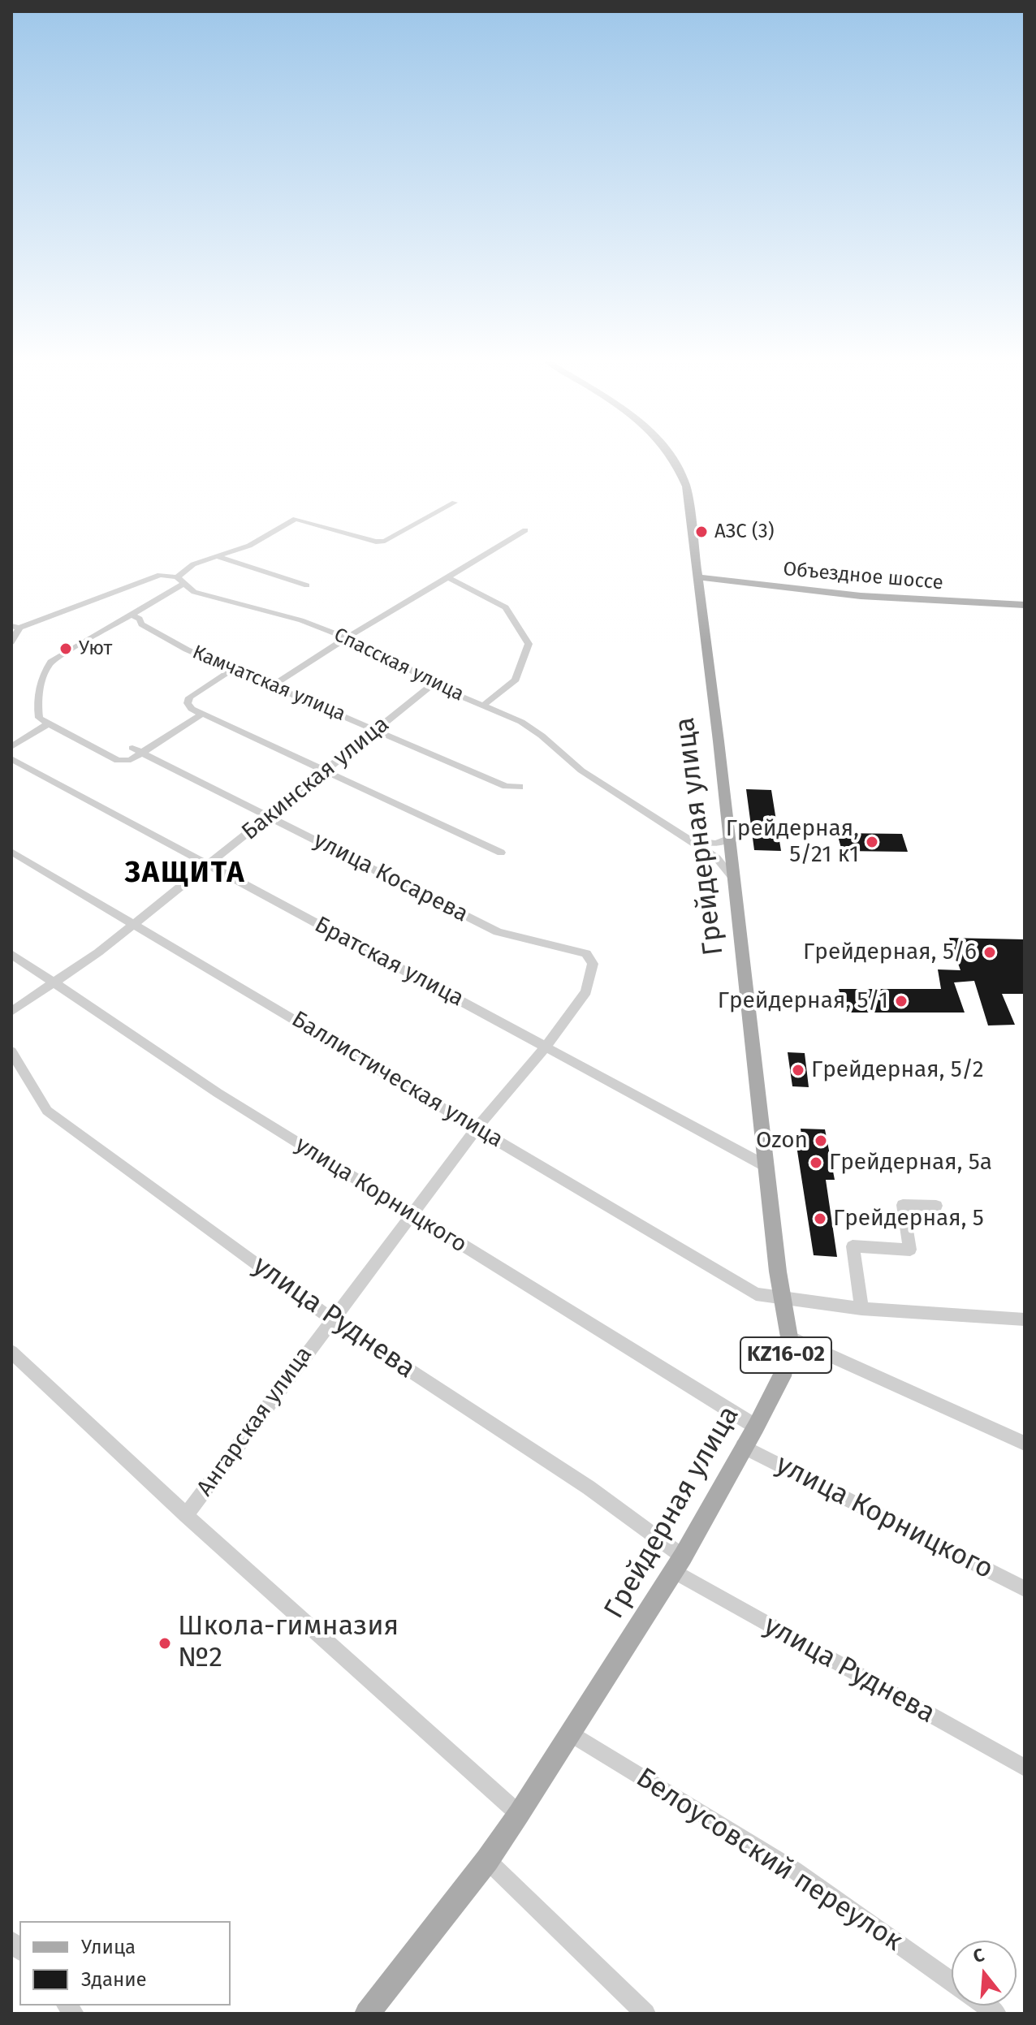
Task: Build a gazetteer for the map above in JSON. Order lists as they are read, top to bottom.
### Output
{
  "streets": {
    "main road": ["Объездное шоссе", "Грейдерная улица", "KZ16-02"],
    "street": [
      "Спасская улица",
      "Камчатская улица",
      "Бакинская улица",
      "улица Косарева",
      "Братская улица",
      "Баллистическая улица",
      "улица Корницкого",
      "улица Руднева",
      "Ангарская улица",
      "Белоусовский переулок"
    ]
  },
  "crossings": [
    ["Объездное шоссе", "Грейдерная улица"],
    ["Объездное шоссе", "KZ16-02"],
    ["Спасская улица", "Бакинская улица"],
    ["Спасская улица", "Грейдерная улица"],
    ["Камчатская улица", "Бакинская улица"],
    ["Бакинская улица", "улица Косарева"],
    ["Бакинская улица", "Братская улица"],
    ["Бакинская улица", "Баллистическая улица"],
    ["Бакинская улица", "улица Корницкого"],
    ["Грейдерная улица", "Братская улица"],
    ["Грейдерная улица", "Баллистическая улица"],
    ["Грейдерная улица", "улица Корницкого"],
    ["Грейдерная улица", "улица Руднева"],
    ["Грейдерная улица", "KZ16-02"],
    ["Грейдерная улица", "Белоусовский переулок"],
    ["улица Косарева", "Ангарская улица"],
    ["Братская улица", "Ангарская улица"],
    ["Баллистическая улица", "Ангарская улица"],
    ["улица Корницкого", "Ангарская улица"],
    ["улица Руднева", "Ангарская улица"]
  ],
  "districts": ["ЗАЩИТА"],
  "places": [
    "АЗС (3)",
    "Уют",
    "Грейдерная, 5/21 к1",
    "Грейдерная, 5/6",
    "Грейдерная, 5/1",
    "Грейдерная, 5/2",
    "Ozon",
    "Грейдерная, 5а",
    "Грейдерная, 5",
    "Школа-гимназия №2"
  ],
  "legend": ["Улица", "Здание"],
  "north": "top"
}
